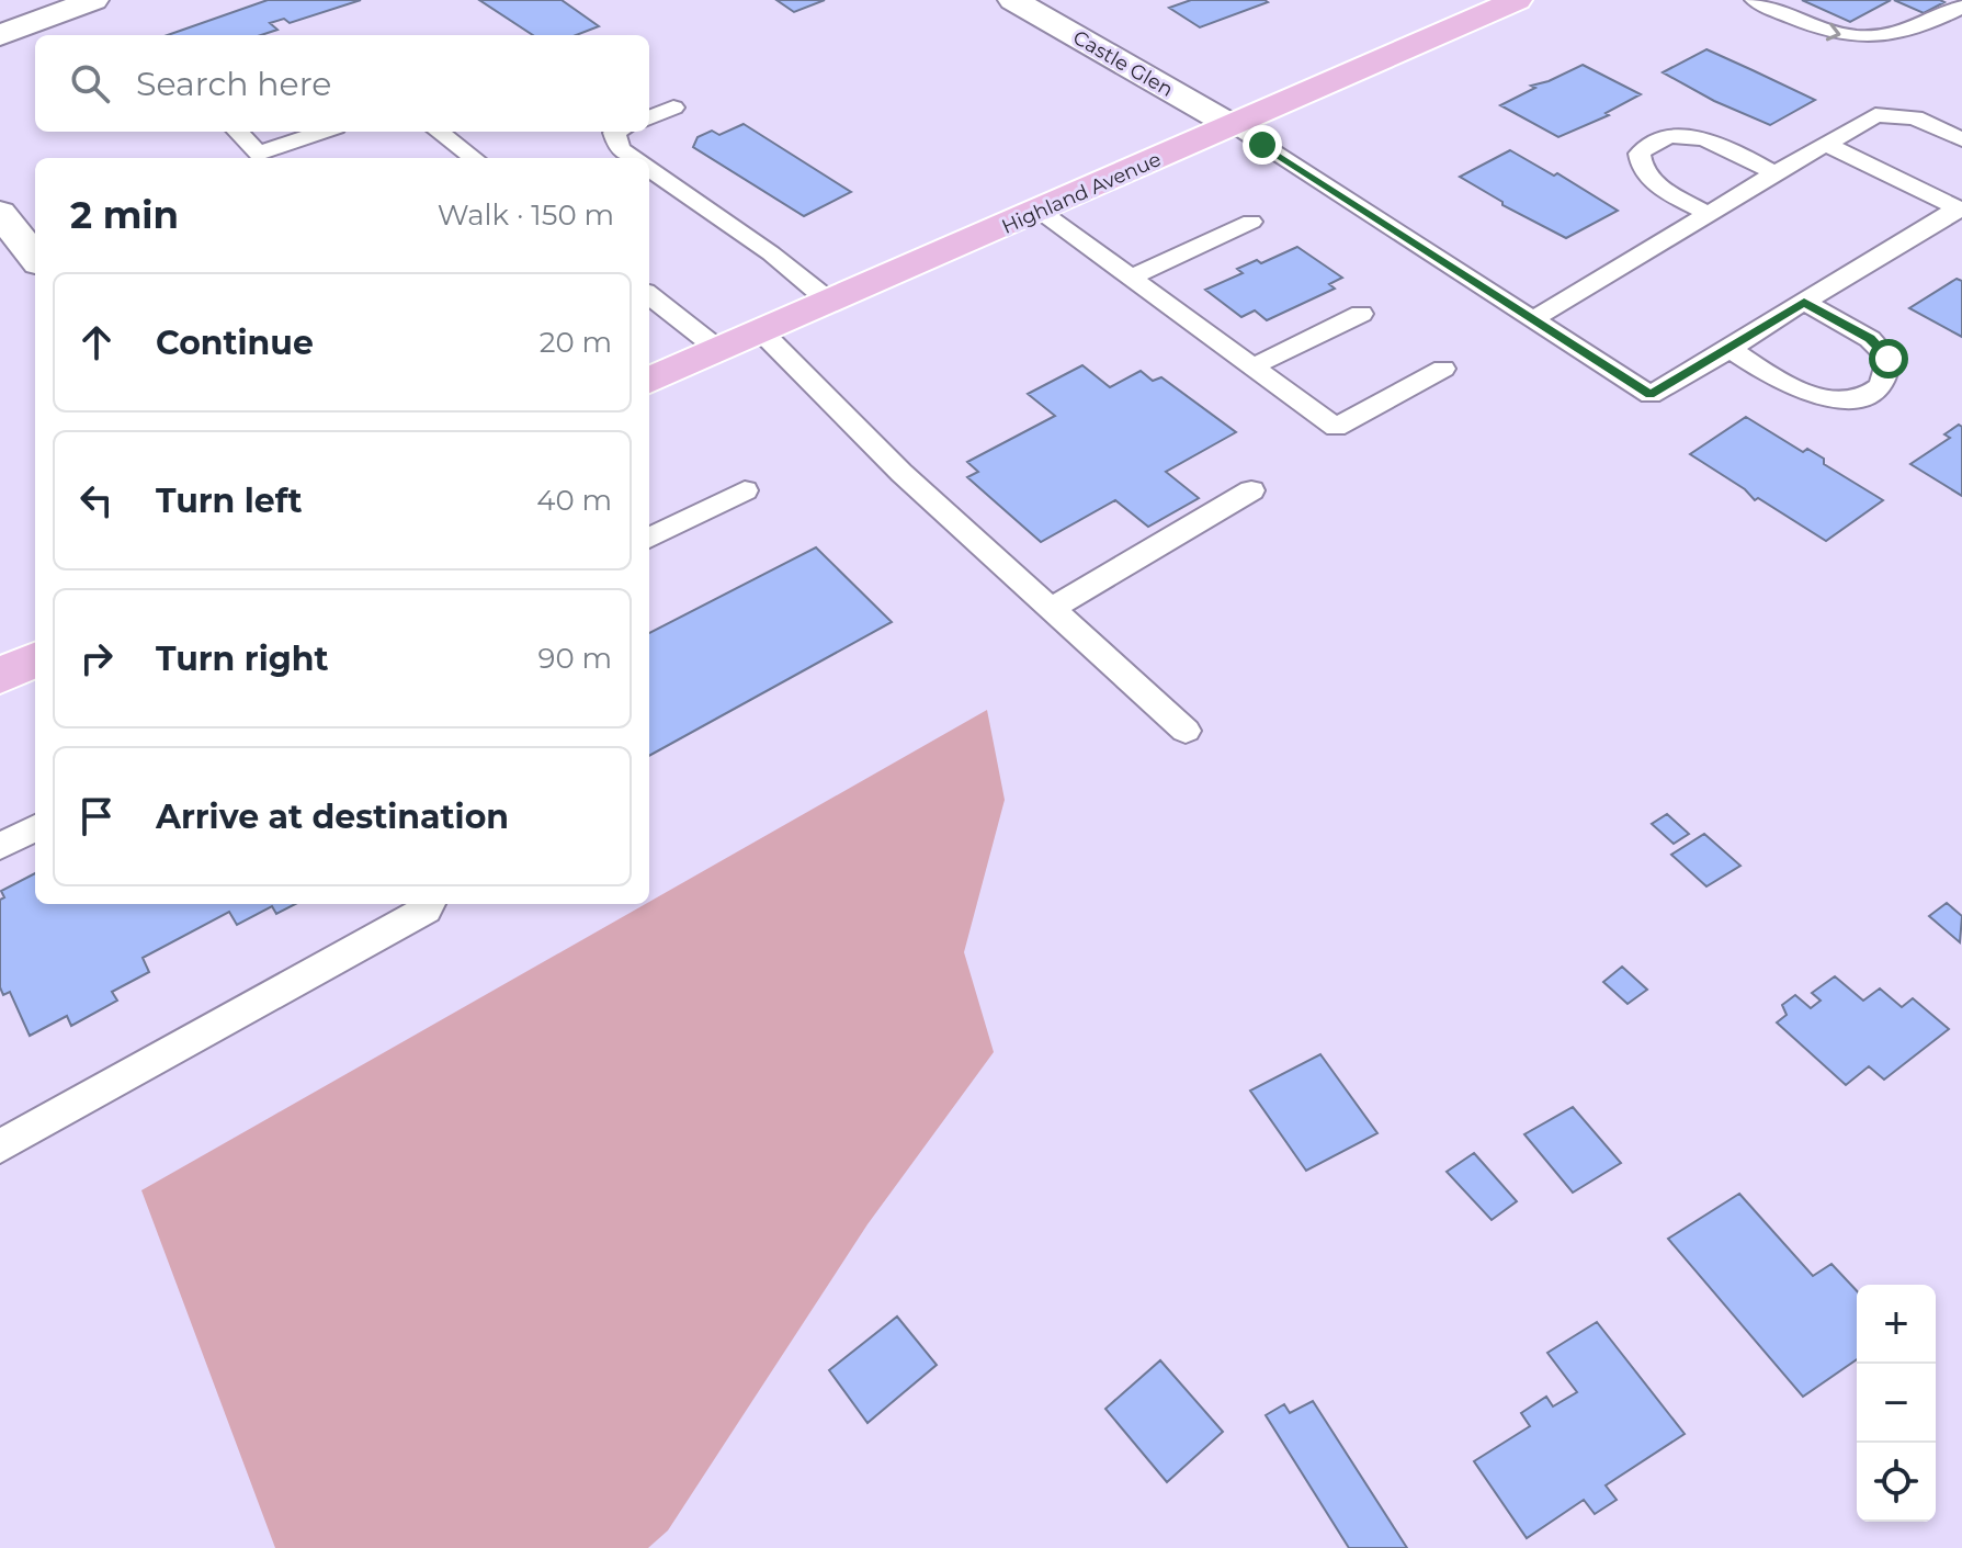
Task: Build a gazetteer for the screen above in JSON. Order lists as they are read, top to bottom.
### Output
{
  "streets": {
    "highway": ["Highland Avenue"],
    "street": ["Castle Glen"]
  },
  "crossings": [
    ["Castle Glen", "Highland Avenue"]
  ],
  "page": {
    "search": "Search here",
    "heading": ["2 min", "Walk · 150 m"],
    "list": [
      ["Continue", "20 m"],
      ["Turn left", "40 m"],
      ["Turn right", "90 m"],
      "Arrive at destination"
    ],
    "map_buttons": ["+", "−"]
  }
}
